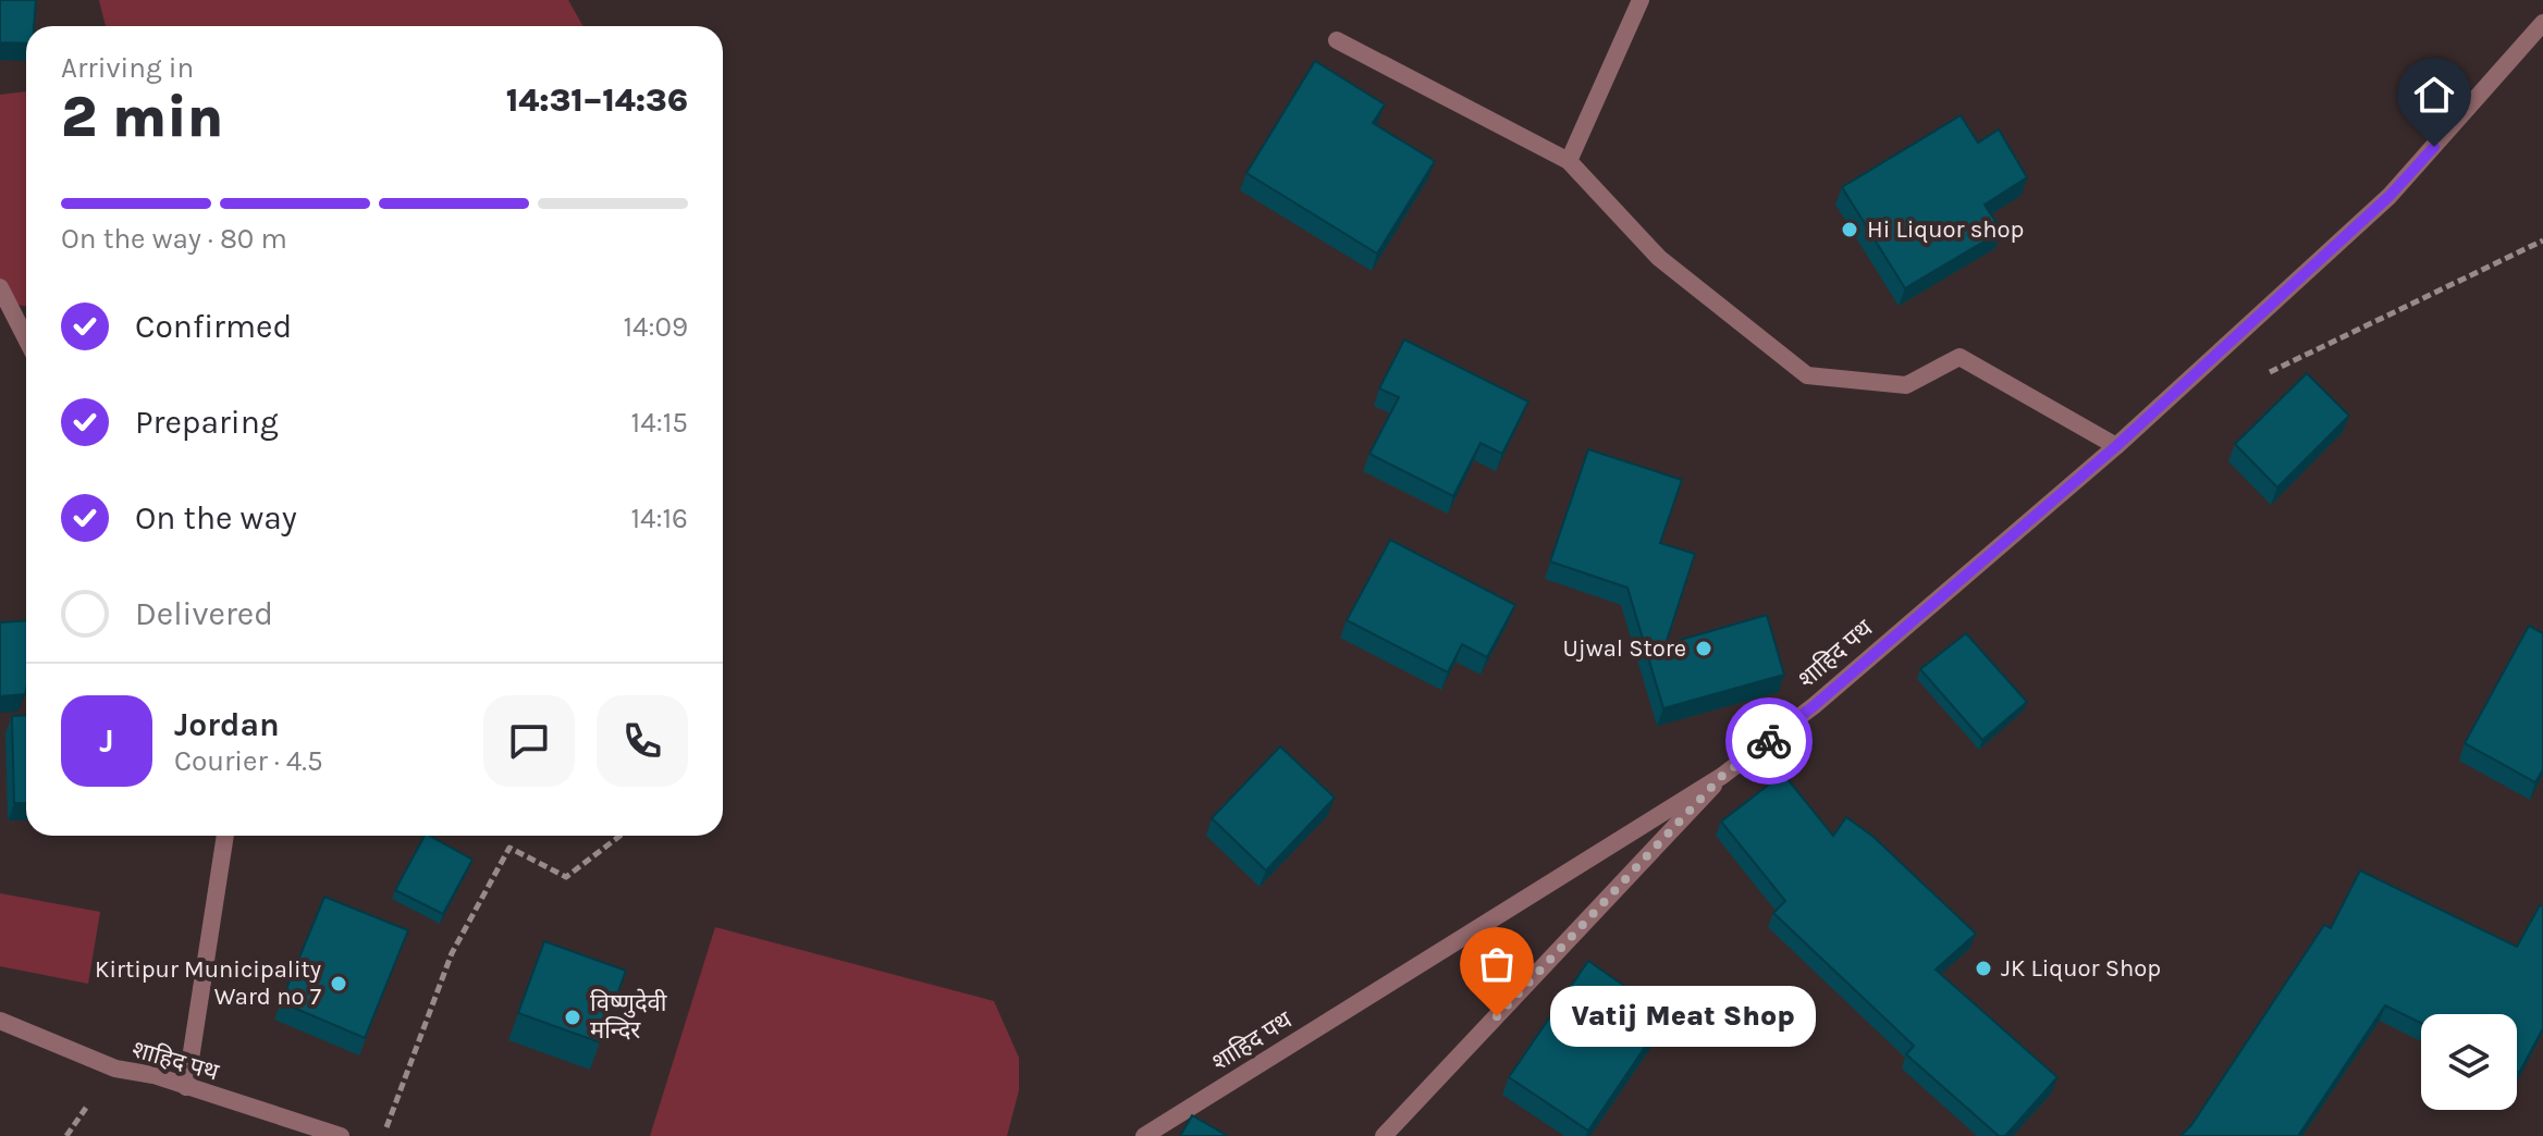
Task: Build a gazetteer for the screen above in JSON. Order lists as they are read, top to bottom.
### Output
{
  "streets": {
    "street": ["शाहिद पथ"]
  },
  "places": [
    "Hi Liquor shop",
    "Ujwal Store",
    "JK Liquor Shop",
    "Kirtipur Municipality Ward no 7",
    "Vatij Meat Shop",
    "विष्णुदेवी मन्दिर"
  ],
  "page": {
    "heading": ["2 min", "Arriving in", "14:31–14:36"],
    "panel": ["Jordan", "Courier · 4.5"],
    "bar": "On the way · 80 m",
    "list": [
      ["Confirmed", "14:09"],
      ["Preparing", "14:15"],
      ["On the way", "14:16"],
      "Delivered"
    ],
    "round": "J",
    "bubble": "Vatij Meat Shop"
  }
}
